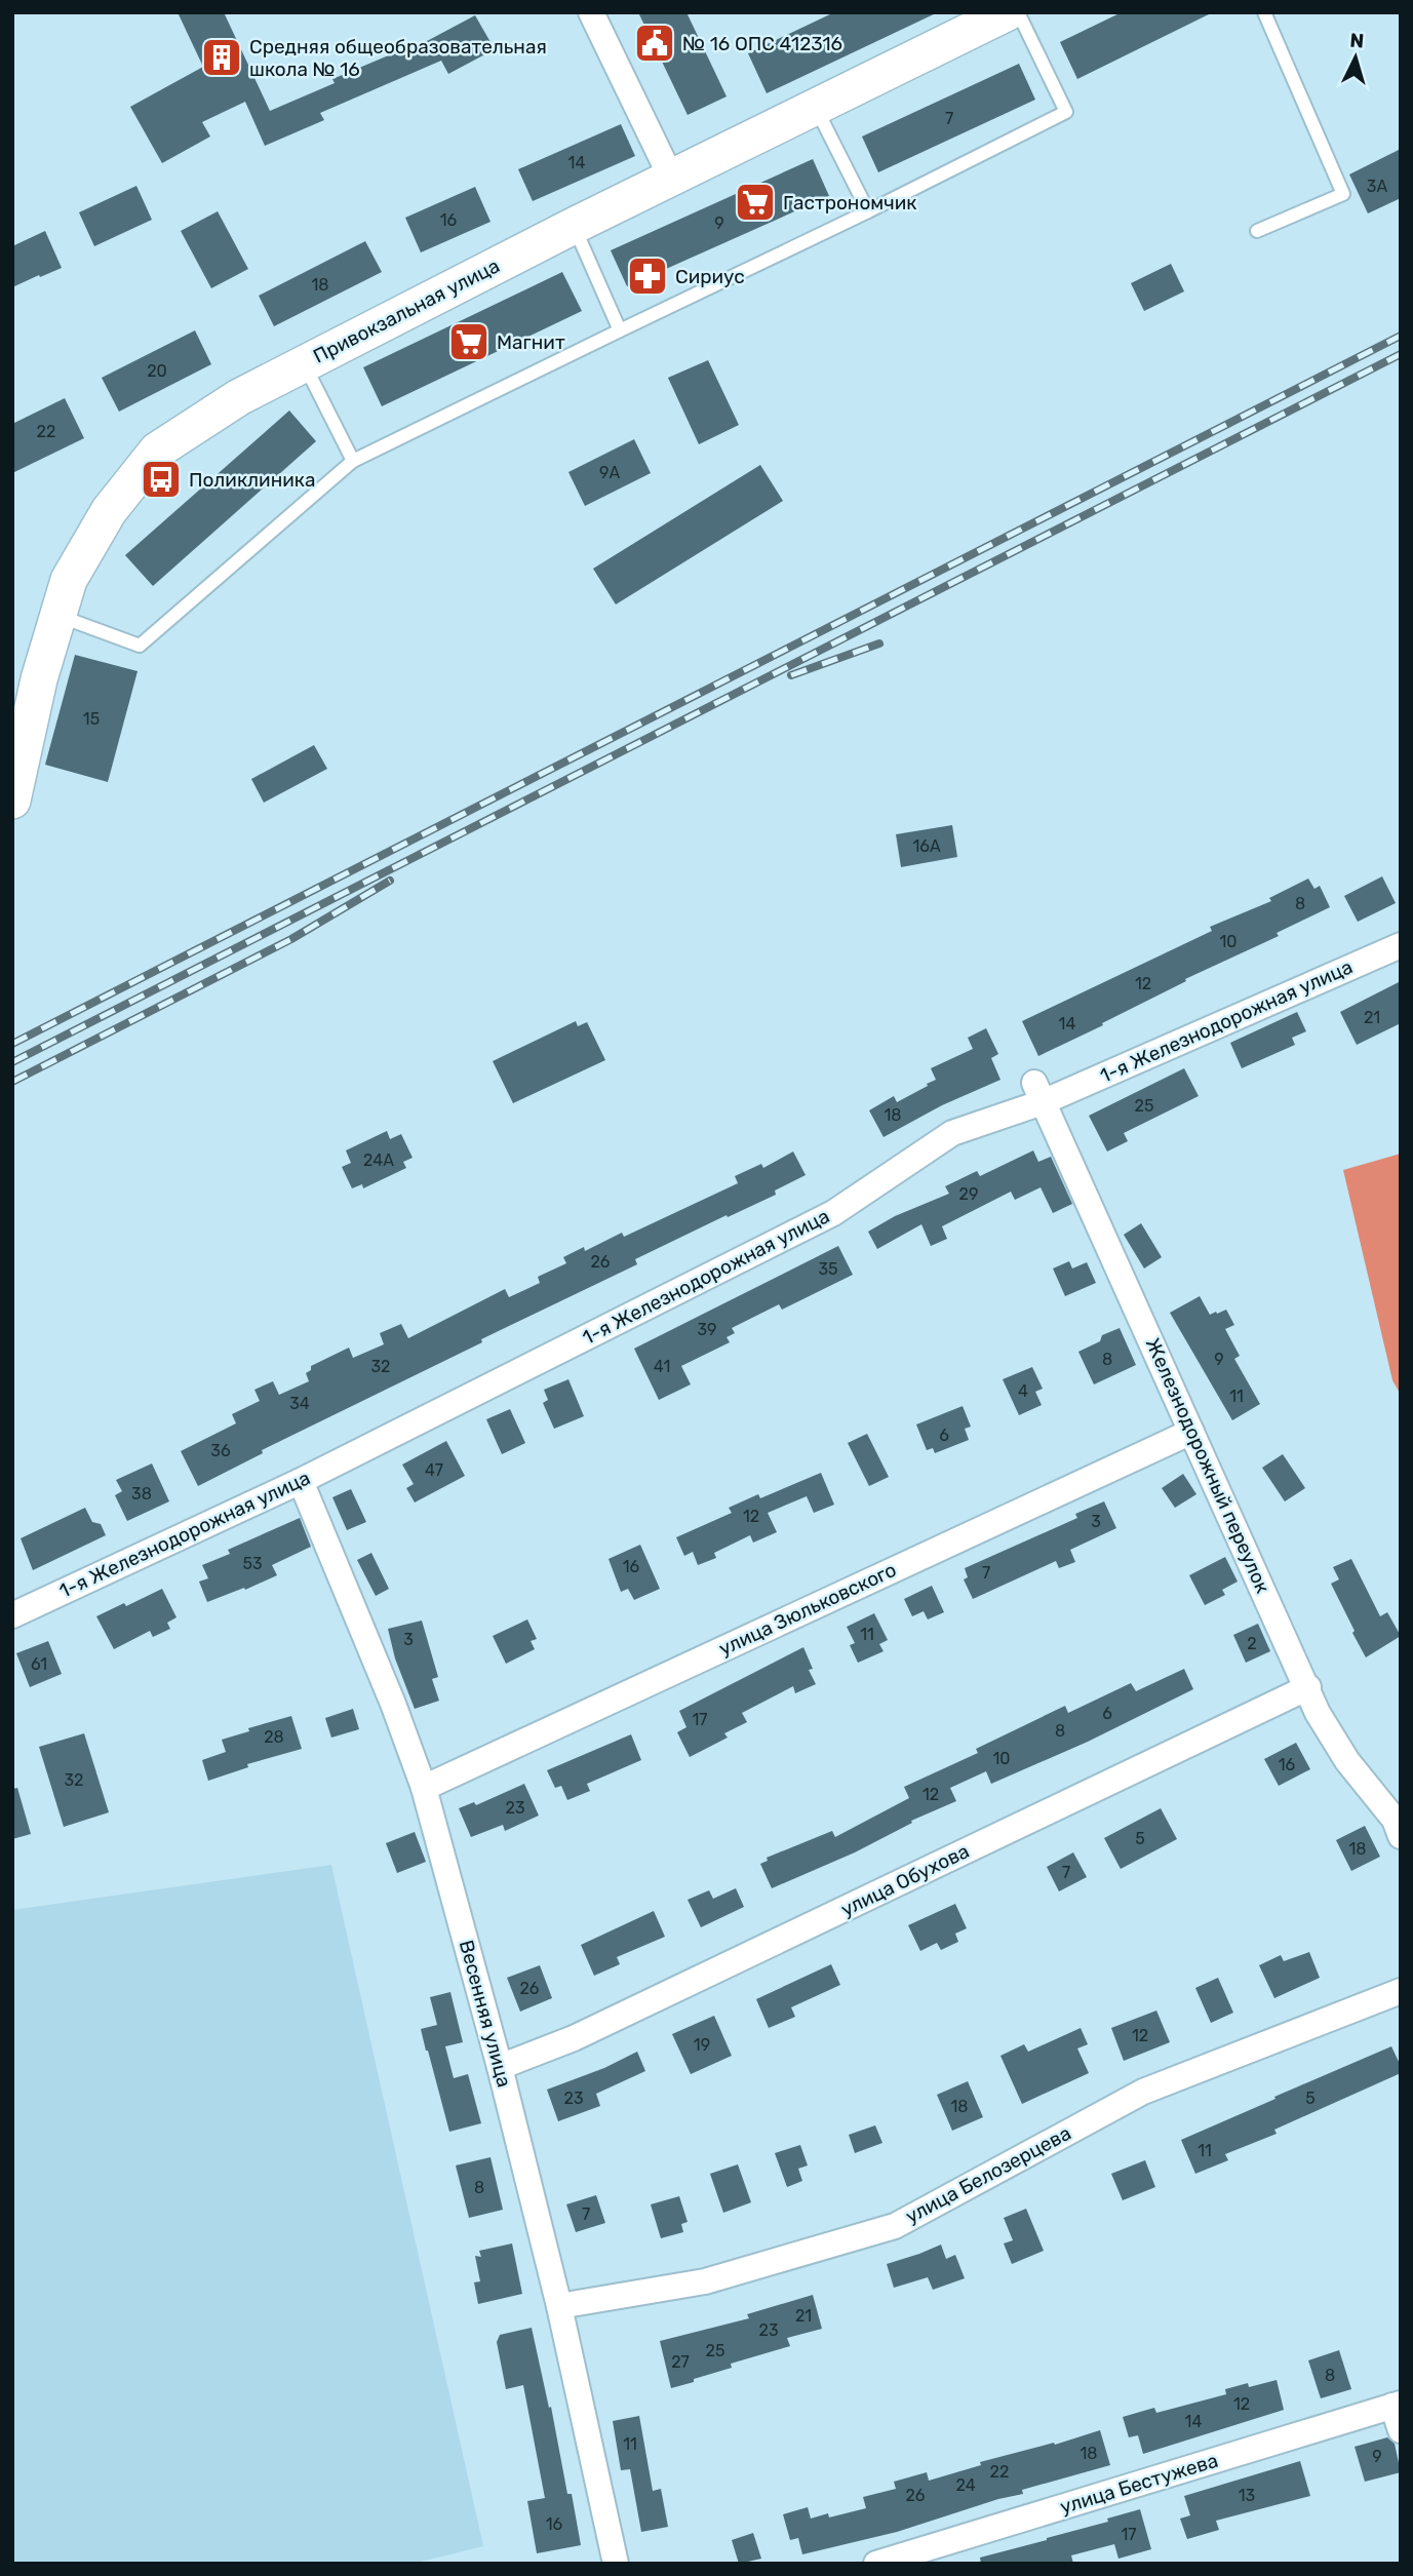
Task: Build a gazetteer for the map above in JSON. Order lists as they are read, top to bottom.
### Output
{
  "streets": {
    "main road": ["Привокзальная улица"],
    "street": [
      "1-я Железнодорожная улица",
      "Железнодорожный переулок",
      "улица Зюльковского",
      "улица Обухова",
      "Весенняя улица",
      "улица Белозерцева",
      "улица Бестужева"
    ]
  },
  "crossings": [
    ["1-я Железнодорожная улица", "Железнодорожный переулок"],
    ["1-я Железнодорожная улица", "Весенняя улица"],
    ["Железнодорожный переулок", "улица Зюльковского"],
    ["Железнодорожный переулок", "улица Обухова"],
    ["улица Зюльковского", "Весенняя улица"],
    ["улица Обухова", "Весенняя улица"],
    ["Весенняя улица", "улица Белозерцева"]
  ],
  "places": {
    "public building": ["№ 16 ОПС 412316"],
    "building": ["Средняя общеобразовательная школа № 16"],
    "supermarket": ["Гастрономчик", "Магнит"],
    "pharmacy": ["Сириус"],
    "bus stop": ["Поликлиника"]
  },
  "house_numbers": [
    "7",
    "14",
    "3А",
    "16",
    "9",
    "18",
    "20",
    "22",
    "9А",
    "15",
    "16А",
    "8",
    "10",
    "12",
    "21",
    "14",
    "25",
    "18",
    "24А",
    "29",
    "26",
    "35",
    "39",
    "8",
    "9",
    "32",
    "41",
    "4",
    "11",
    "34",
    "6",
    "36",
    "47",
    "38",
    "12",
    "3",
    "53",
    "16",
    "7",
    "11",
    "3",
    "2",
    "61",
    "6",
    "17",
    "8",
    "28",
    "10",
    "16",
    "32",
    "12",
    "23",
    "5",
    "18",
    "7",
    "26",
    "12",
    "19",
    "23",
    "5",
    "18",
    "11",
    "8",
    "7",
    "21",
    "23",
    "25",
    "27",
    "8",
    "12",
    "14",
    "11",
    "18",
    "9",
    "22",
    "24",
    "26",
    "13",
    "16",
    "17"
  ],
  "north": "top"
}
